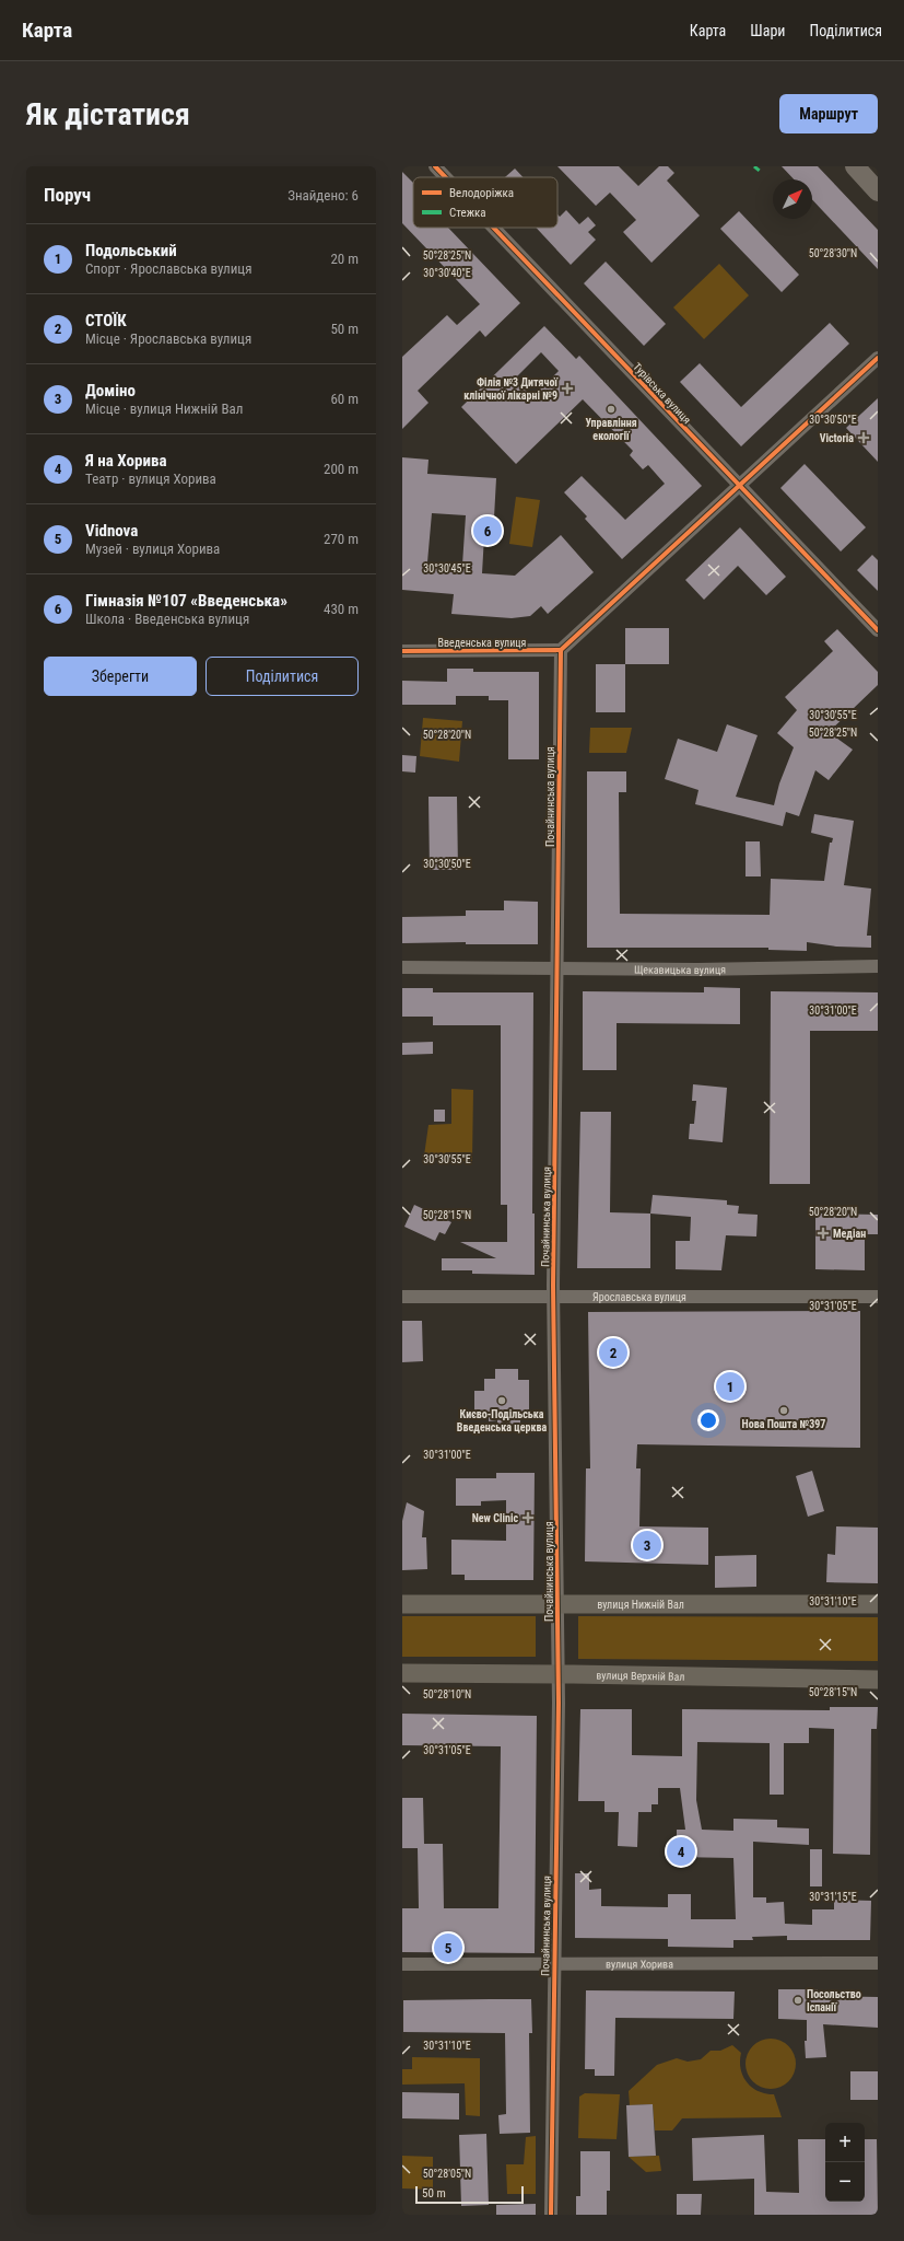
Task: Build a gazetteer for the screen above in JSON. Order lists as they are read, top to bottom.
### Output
{
  "streets": {
    "main road": ["вулиця Нижній Вал", "вулиця Верхній Вал"],
    "street": [
      "Турівська вулиця",
      "Введенська вулиця",
      "Почайнинська вулиця",
      "Щекавицька вулиця",
      "Ярославська вулиця",
      "вулиця Хорива"
    ]
  },
  "crossings": [
    ["Введенська вулиця", "Почайнинська вулиця"],
    ["Почайнинська вулиця", "Щекавицька вулиця"],
    ["Почайнинська вулиця", "Ярославська вулиця"],
    ["Почайнинська вулиця", "вулиця Нижній Вал"],
    ["Почайнинська вулиця", "вулиця Верхній Вал"],
    ["Почайнинська вулиця", "вулиця Хорива"]
  ],
  "places": {
    "health": [
      "Філія №3 Дитячої клінічної лікарні №9",
      "Victoria",
      "Медіан",
      "New Clinic"
    ],
    "other": [
      "Управління екології",
      "Києво-Подільська Введенська церква",
      "Нова Пошта №397",
      "Посольство Іспанії"
    ]
  },
  "legend": ["Велодоріжка", "Стежка"],
  "scale_bar": "50 m",
  "north": "top right",
  "page": {
    "header": "Карта",
    "nav": ["Карта", "Шари", "Поділитися"],
    "buttons": [
      "Маршрут",
      ["Зберегти", "Поділитися"]
    ],
    "title": "Як дістатися",
    "heading": ["Поруч", "Знайдено: 6"],
    "list": [
      {
        "mark": "1",
        "name": "Подольський",
        "note": "Спорт · Ярославська вулиця",
        "value": "20 m"
      },
      {
        "mark": "2",
        "name": "СТОЇК",
        "note": "Місце · Ярославська вулиця",
        "value": "50 m"
      },
      {
        "mark": "3",
        "name": "Доміно",
        "note": "Місце · вулиця Нижній Вал",
        "value": "60 m"
      },
      {
        "mark": "4",
        "name": "Я на Хорива",
        "note": "Театр · вулиця Хорива",
        "value": "200 m"
      },
      {
        "mark": "5",
        "name": "Vidnova",
        "note": "Музей · вулиця Хорива",
        "value": "270 m"
      },
      {
        "mark": "6",
        "name": "Гімназія №107 «Введенська»",
        "note": "Школа · Введенська вулиця",
        "value": "430 m"
      }
    ],
    "pins": [
      "6",
      "2",
      "1",
      "3",
      "4",
      "5"
    ],
    "map_buttons": ["+", "−"],
    "scale": "50 m"
  },
  "coordinates": [
    "50°28'30\"N",
    "50°28'25\"N",
    "30°30'40\"E",
    "30°30'50\"E",
    "30°30'45\"E",
    "30°30'55\"E",
    "50°28'20\"N",
    "30°31'00\"E",
    "50°28'15\"N",
    "30°31'05\"E",
    "30°31'10\"E",
    "50°28'10\"N",
    "30°31'15\"E",
    "50°28'05\"N"
  ]
}
